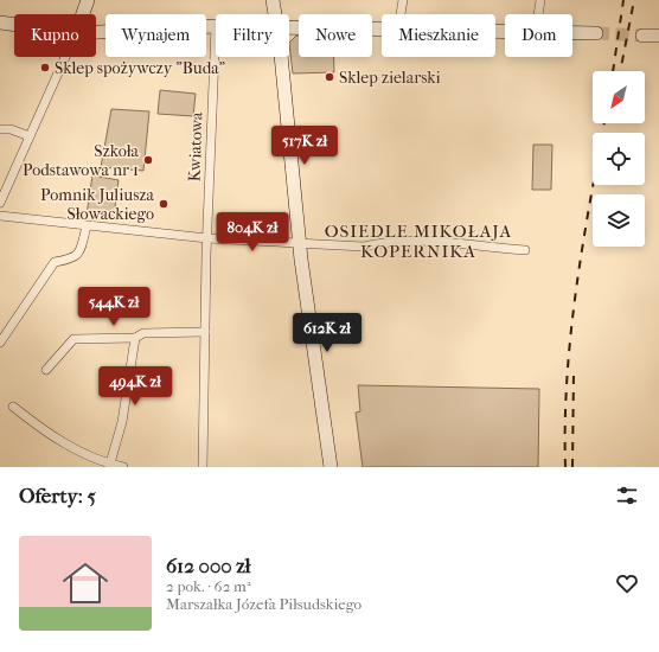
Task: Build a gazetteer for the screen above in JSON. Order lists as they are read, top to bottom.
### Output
{
  "streets": {
    "street": ["Kwiatowa"]
  },
  "districts": ["OSIEDLE MIKOŁAJA KOPERNIKA"],
  "places": [
    "Sklep spożywczy \"Buda\"",
    "Sklep zielarski",
    "Szkoła Podstawowa nr 1",
    "Pomnik Juliusza Słowackiego"
  ],
  "north": "bottom left",
  "page": {
    "chip": [
      "Kupno",
      "Wynajem",
      "Filtry",
      "Nowe",
      "Mieszkanie",
      "Dom"
    ],
    "price": [
      "517K zł",
      "804K zł",
      "544K zł",
      "612K zł",
      "494K zł"
    ],
    "heading": "Oferty: 5",
    "list": [
      {
        "name": "612 000 zł",
        "note": "2 pok. · 62 m² · Marszałka Józefa Piłsudskiego"
      }
    ]
  }
}
